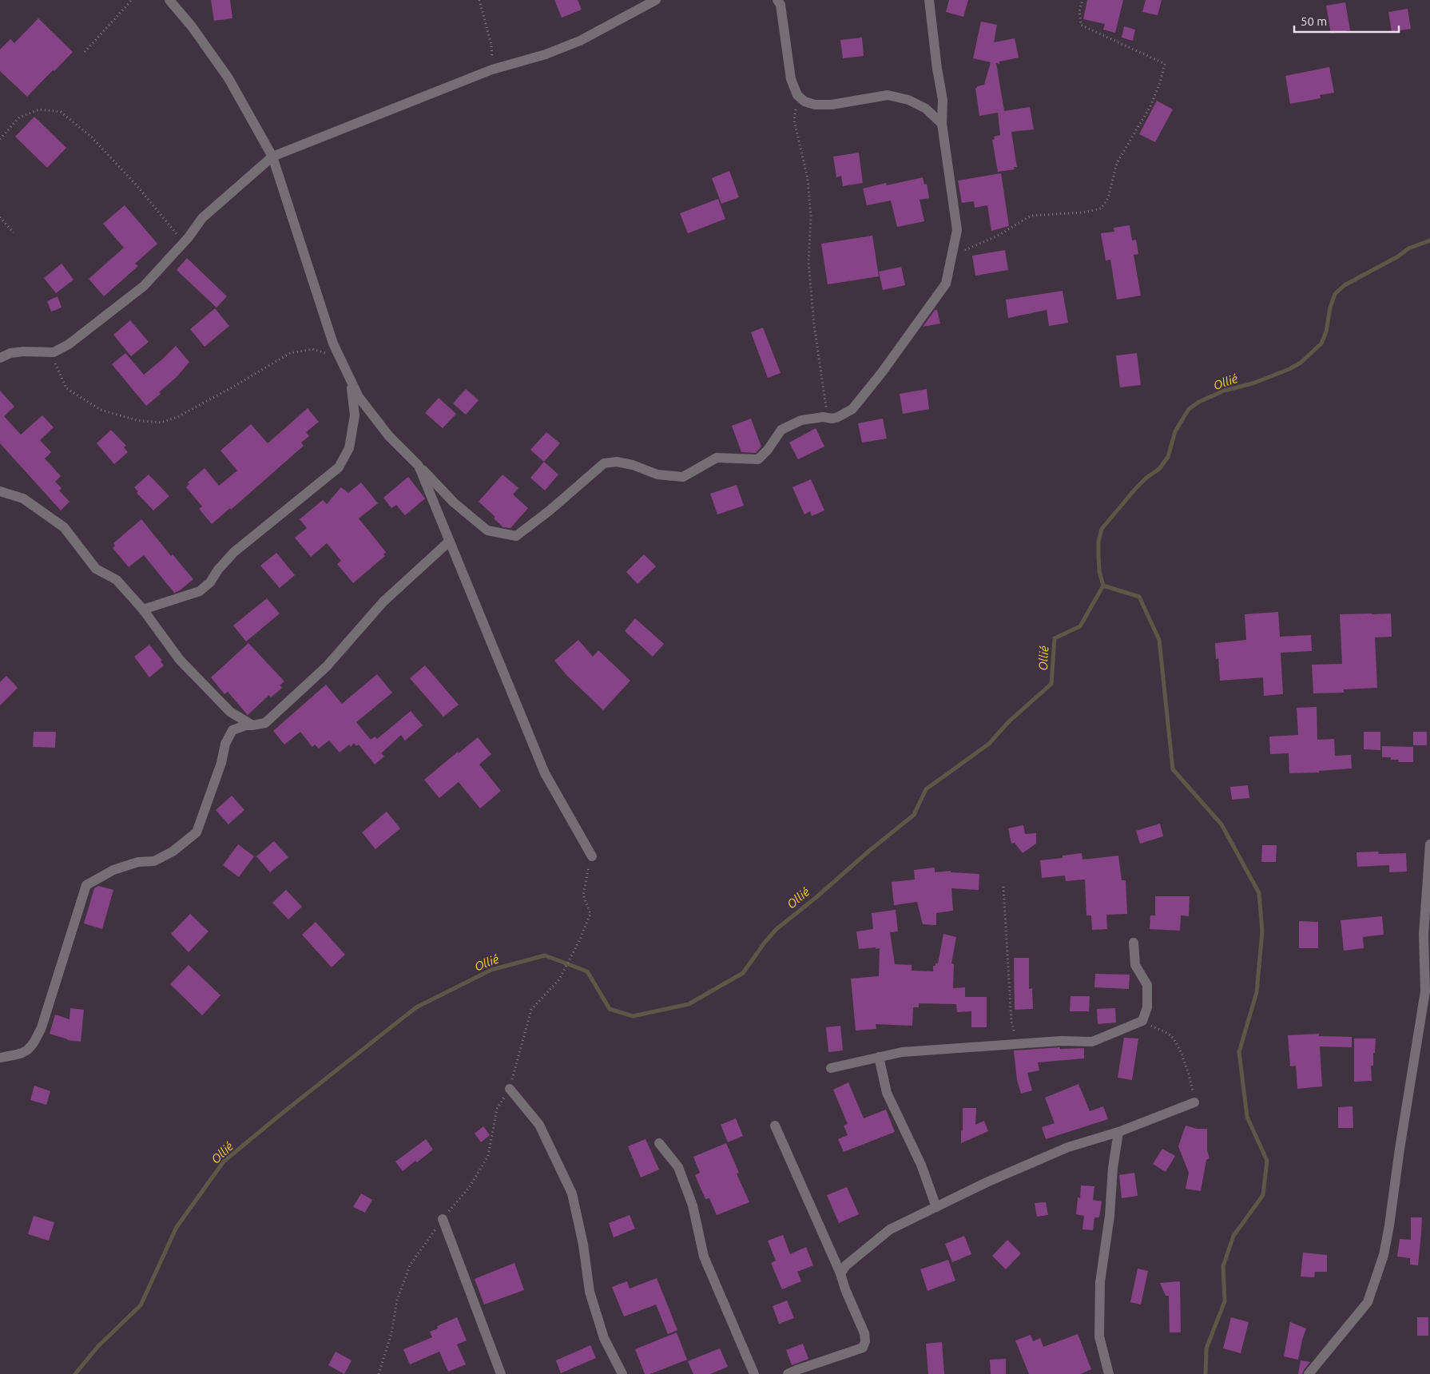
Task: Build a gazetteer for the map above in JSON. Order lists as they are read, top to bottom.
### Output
{
  "water": ["Ollié"],
  "scale_bar": "50 m"
}
